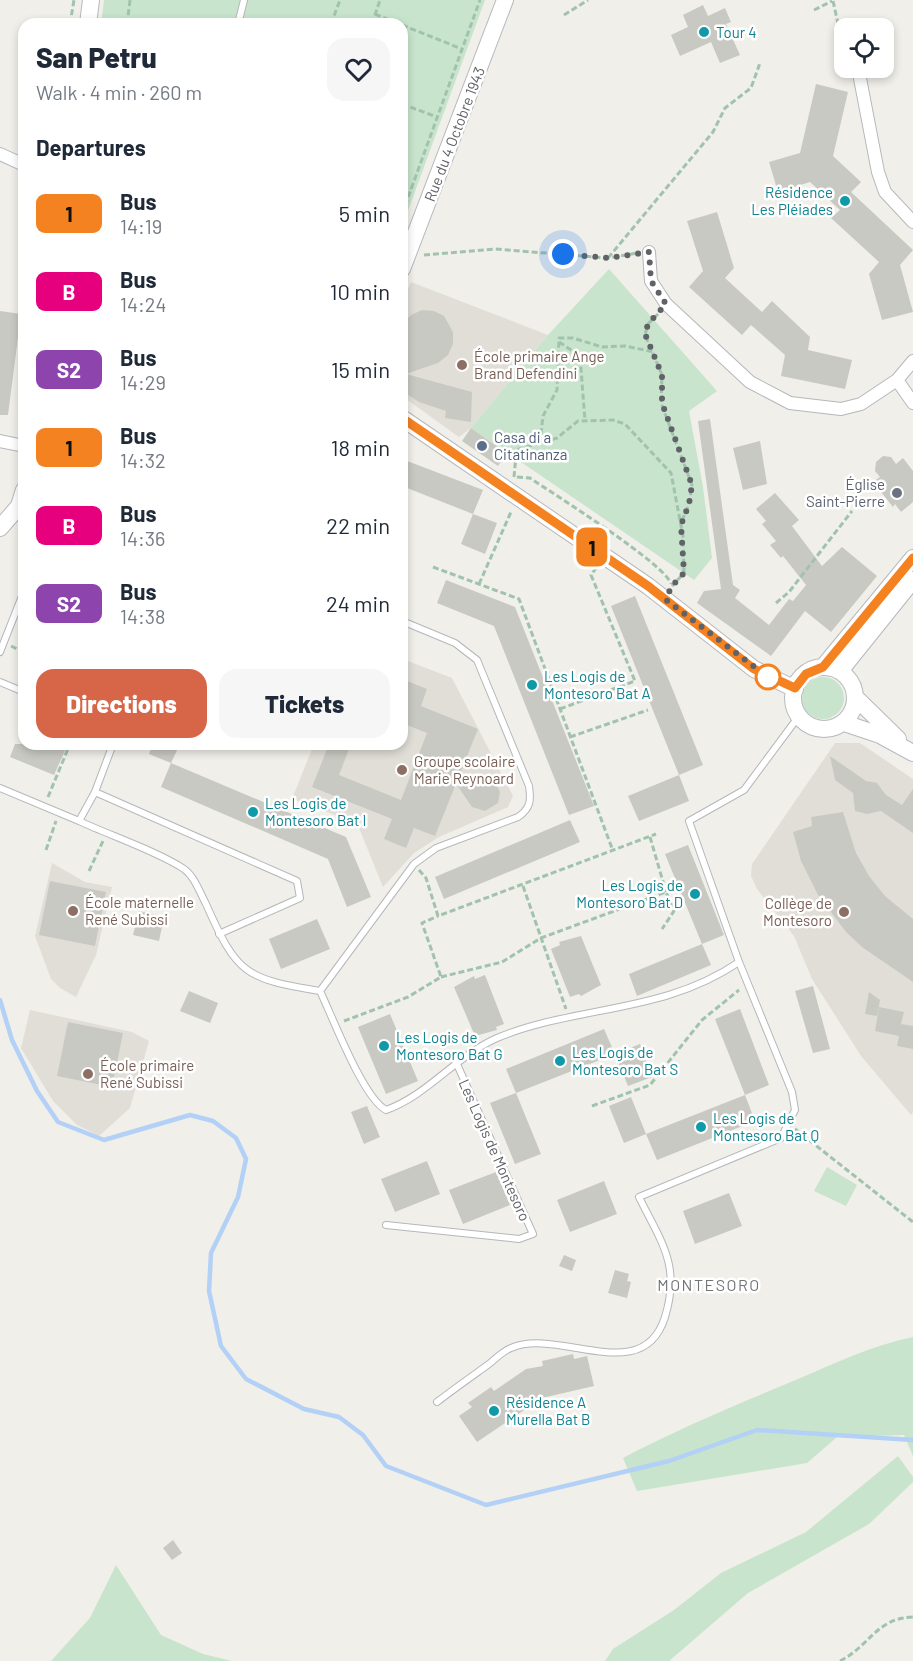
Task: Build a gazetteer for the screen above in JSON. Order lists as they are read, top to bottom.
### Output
{
  "streets": {
    "main road": ["Rue du 4 Octobre 1943"],
    "lane": ["Les Logis de Montesoro"]
  },
  "districts": ["MONTESORO"],
  "places": [
    "Tour 4",
    "Résidence Les Pléiades",
    "École primaire Ange Brand Defendini",
    "Casa di a Citatinanza",
    "Église Saint-Pierre",
    "Les Logis de Montesoro Bat A",
    "Groupe scolaire Marie Reynoard",
    "Les Logis de Montesoro Bat I",
    "Les Logis de Montesoro Bat D",
    "École maternelle René Subissi",
    "Collège de Montesoro",
    "Les Logis de Montesoro Bat G",
    "Les Logis de Montesoro Bat S",
    "École primaire René Subissi",
    "Les Logis de Montesoro Bat Q",
    "Résidence A Murella Bat B"
  ],
  "lines": ["bus line 1"],
  "page": {
    "on_map": "1",
    "heading": [
      ["San Petru", "Walk · 4 min · 260 m"],
      "Departures"
    ],
    "list": [
      {
        "mark": "1",
        "name": "Bus",
        "note": "14:19",
        "value": "5 min"
      },
      {
        "mark": "B",
        "name": "Bus",
        "note": "14:24",
        "value": "10 min"
      },
      {
        "mark": "S2",
        "name": "Bus",
        "note": "14:29",
        "value": "15 min"
      },
      {
        "mark": "1",
        "name": "Bus",
        "note": "14:32",
        "value": "18 min"
      },
      {
        "mark": "B",
        "name": "Bus",
        "note": "14:36",
        "value": "22 min"
      },
      {
        "mark": "S2",
        "name": "Bus",
        "note": "14:38",
        "value": "24 min"
      }
    ],
    "buttons": ["Directions", "Tickets"]
  }
}
